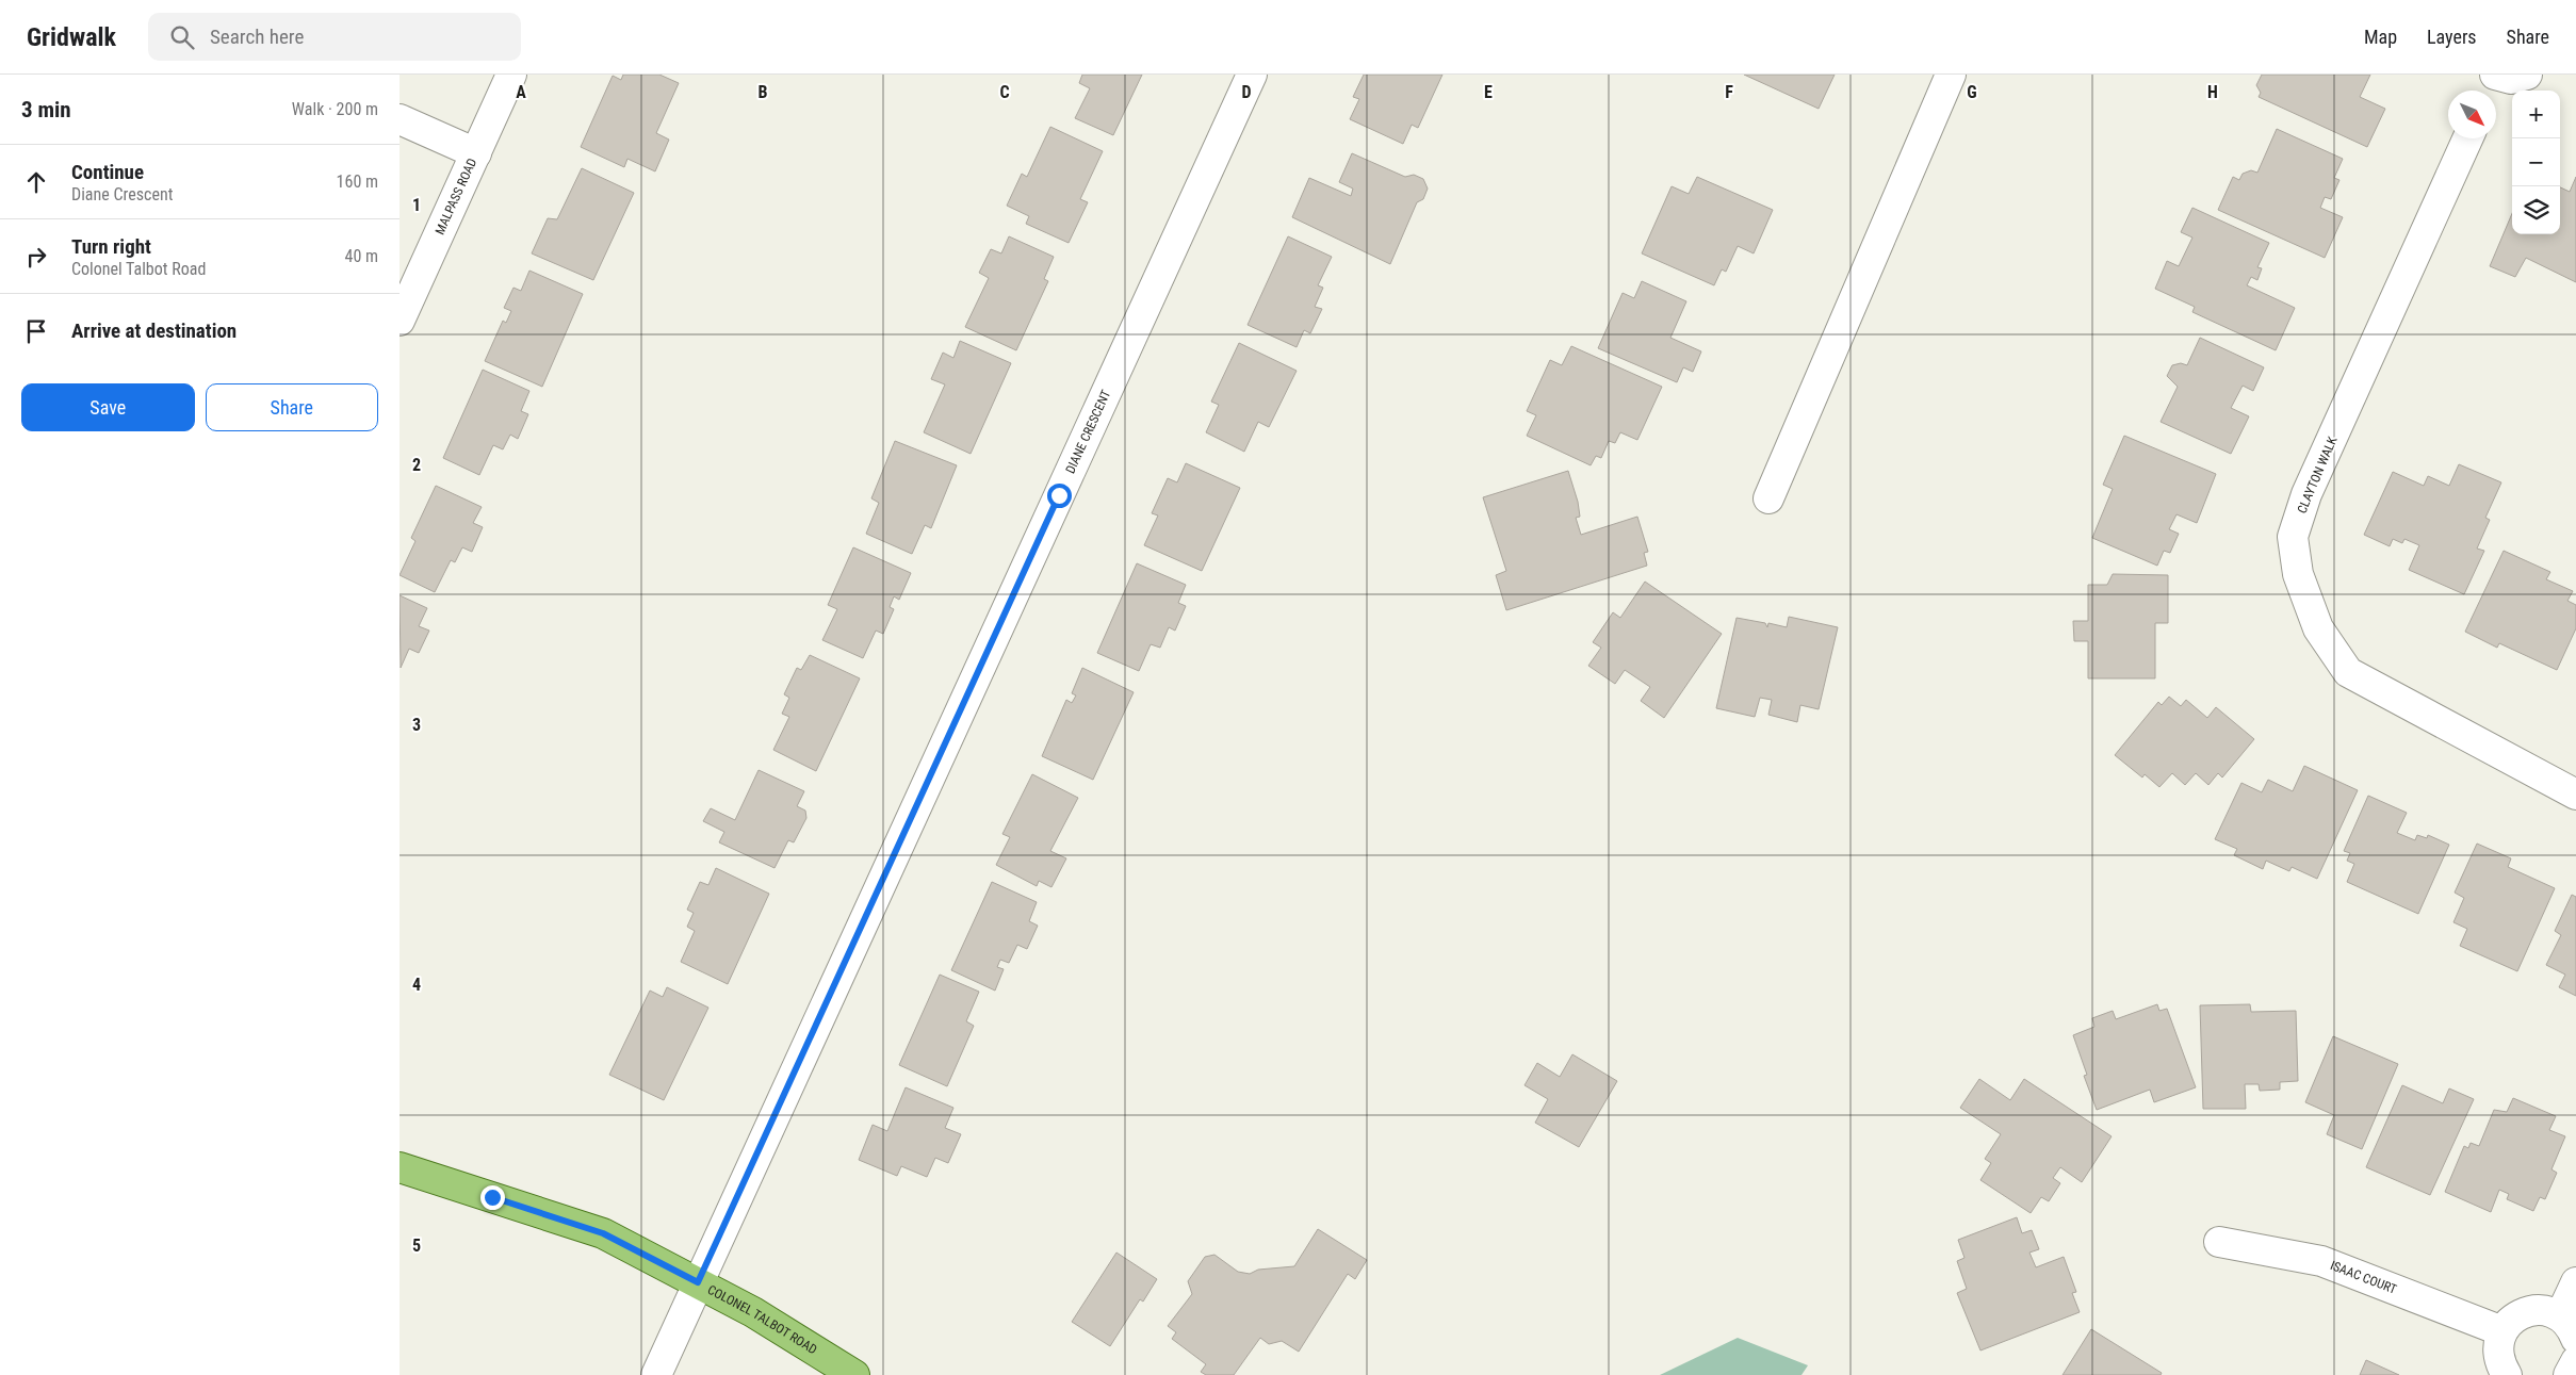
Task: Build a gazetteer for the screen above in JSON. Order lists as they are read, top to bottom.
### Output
{
  "streets": {
    "main road": ["COLONEL TALBOT ROAD"],
    "street": [
      "MALPASS ROAD",
      "DIANE CRESCENT",
      "CLAYTON WALK",
      "ISAAC COURT"
    ]
  },
  "crossings": [
    ["DIANE CRESCENT", "COLONEL TALBOT ROAD"]
  ],
  "north": "bottom right",
  "page": {
    "header": "Gridwalk",
    "search": "Search here",
    "nav": ["Map", "Layers", "Share"],
    "heading": ["3 min", "Walk · 200 m"],
    "map_buttons": ["+", "−"],
    "list": [
      ["Continue", "Diane Crescent", "160 m"],
      ["Turn right", "Colonel Talbot Road", "40 m"],
      "Arrive at destination"
    ],
    "buttons": ["Save", "Share"]
  },
  "grid": {
    "columns": [
      "A",
      "B",
      "C",
      "D",
      "E",
      "F",
      "G",
      "H"
    ],
    "rows": [
      "1",
      "2",
      "3",
      "4",
      "5"
    ]
  }
}
